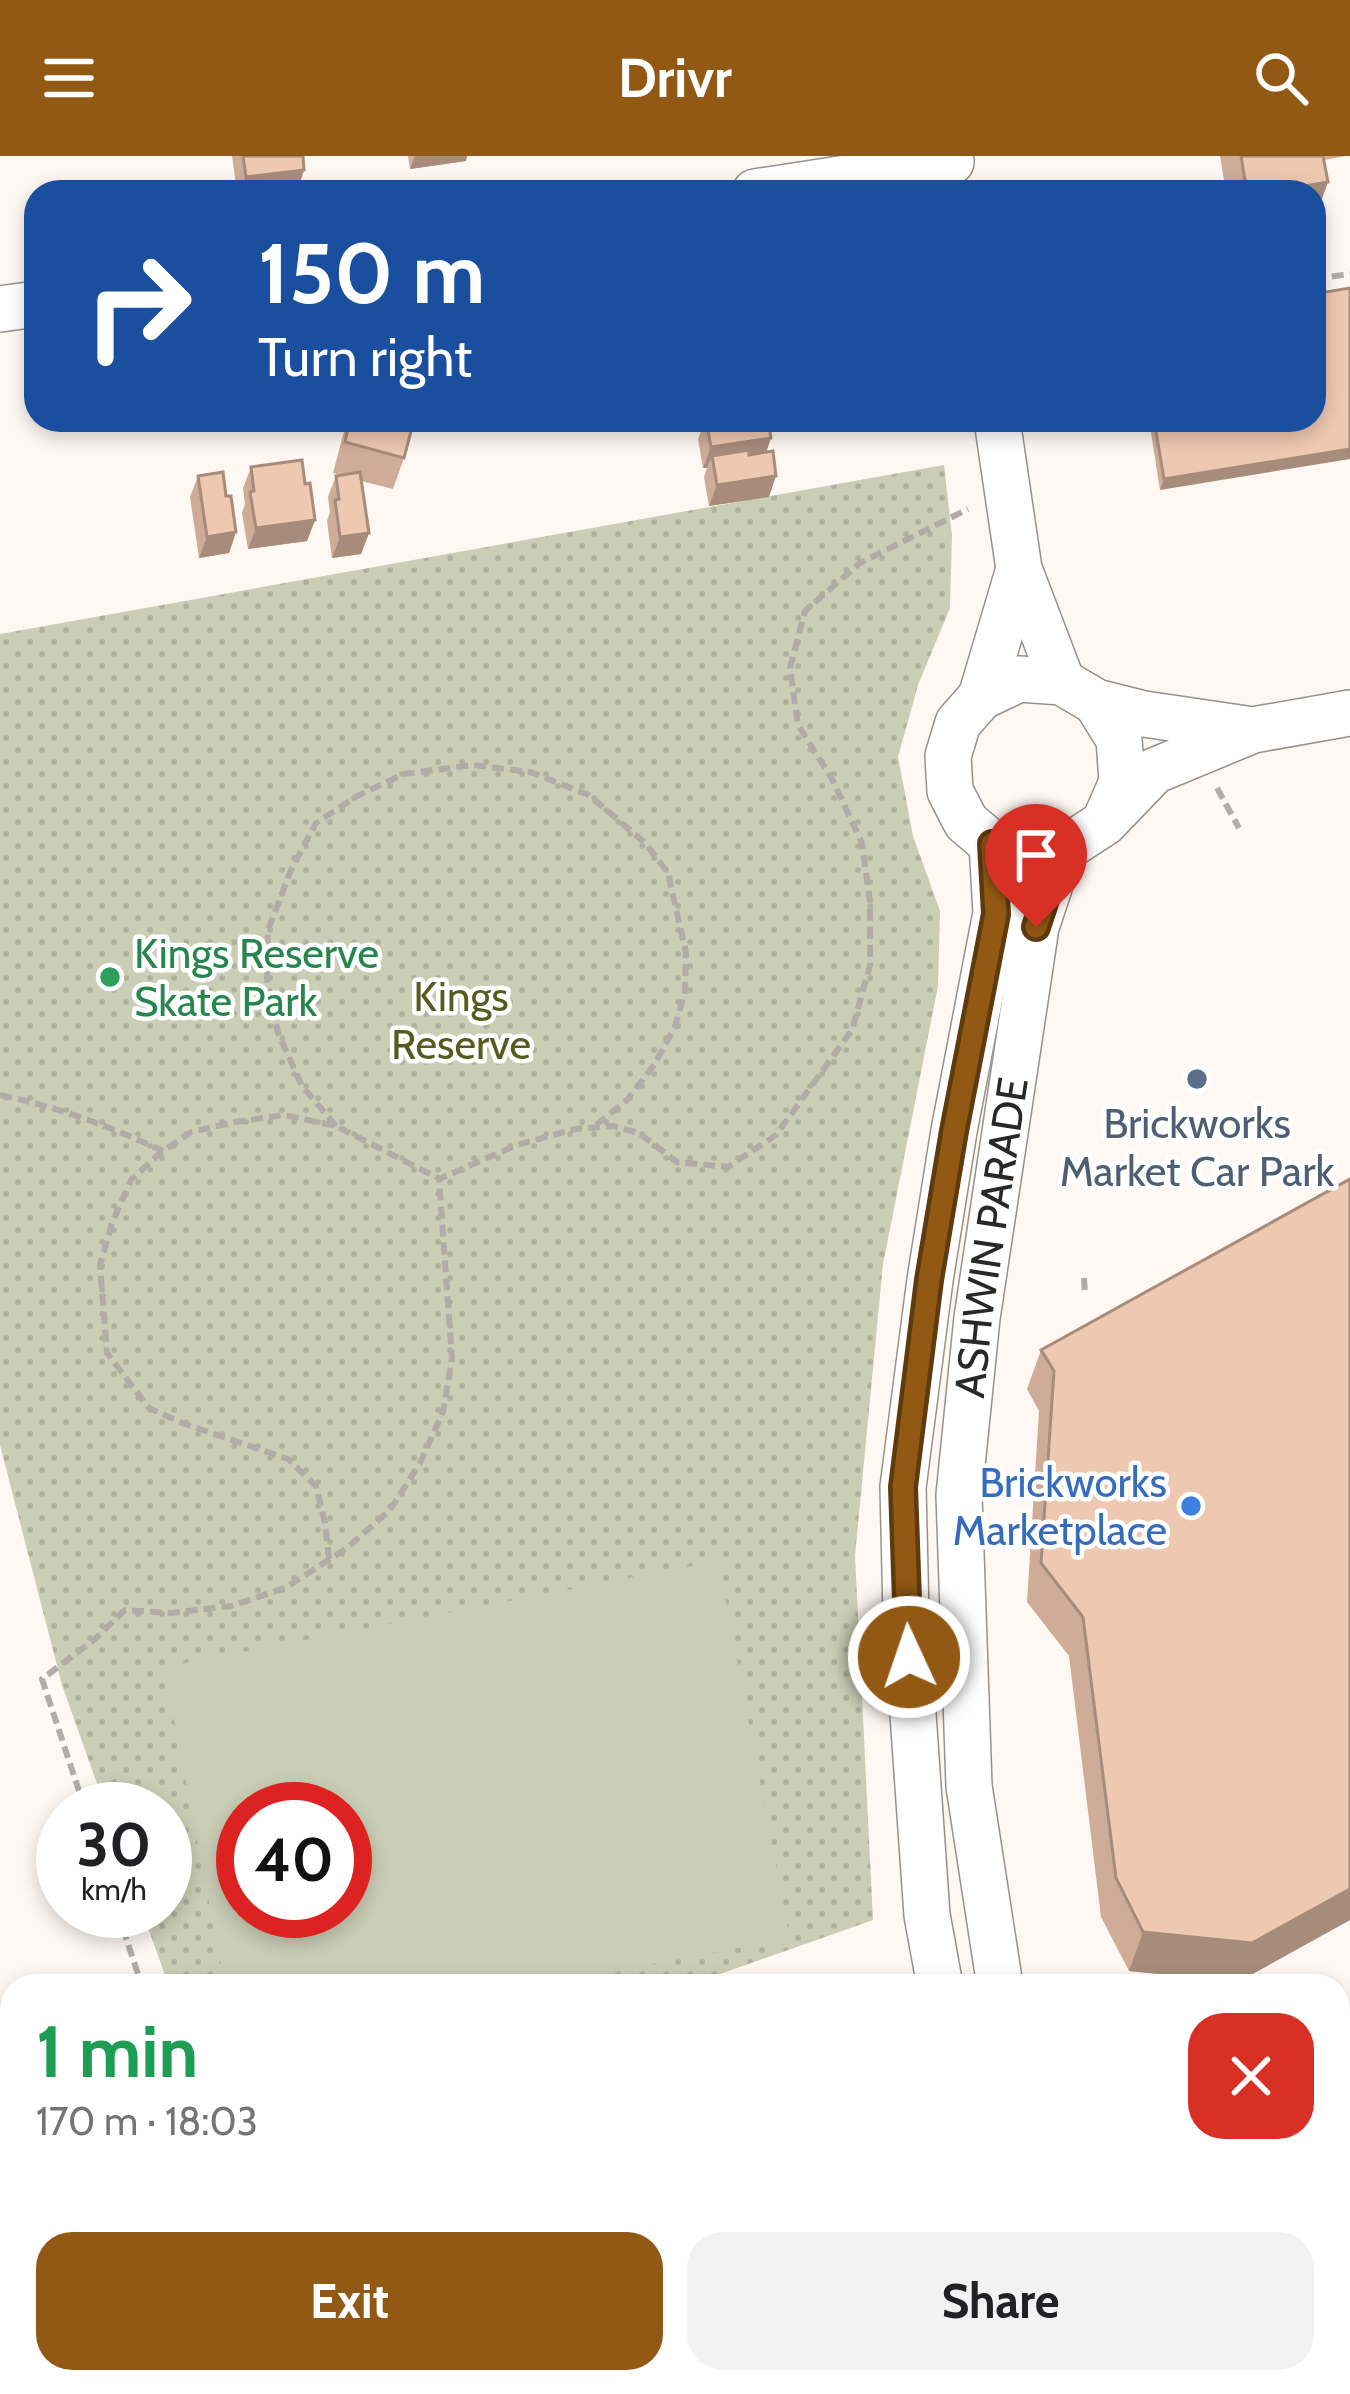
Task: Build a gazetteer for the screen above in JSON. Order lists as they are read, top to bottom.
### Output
{
  "streets": {
    "street": ["ASHWIN PARADE"]
  },
  "parks": ["Kings Reserve"],
  "places": ["Kings Reserve Skate Park", "Brickworks Market Car Park", "Brickworks Marketplace"],
  "page": {
    "header": "Drivr",
    "turn": ["150 m", "Turn right"],
    "speed": "30 km/h",
    "limit": "40",
    "heading": ["1 min", "170 m · 18:03"],
    "buttons": ["Exit", "Share"]
  }
}
